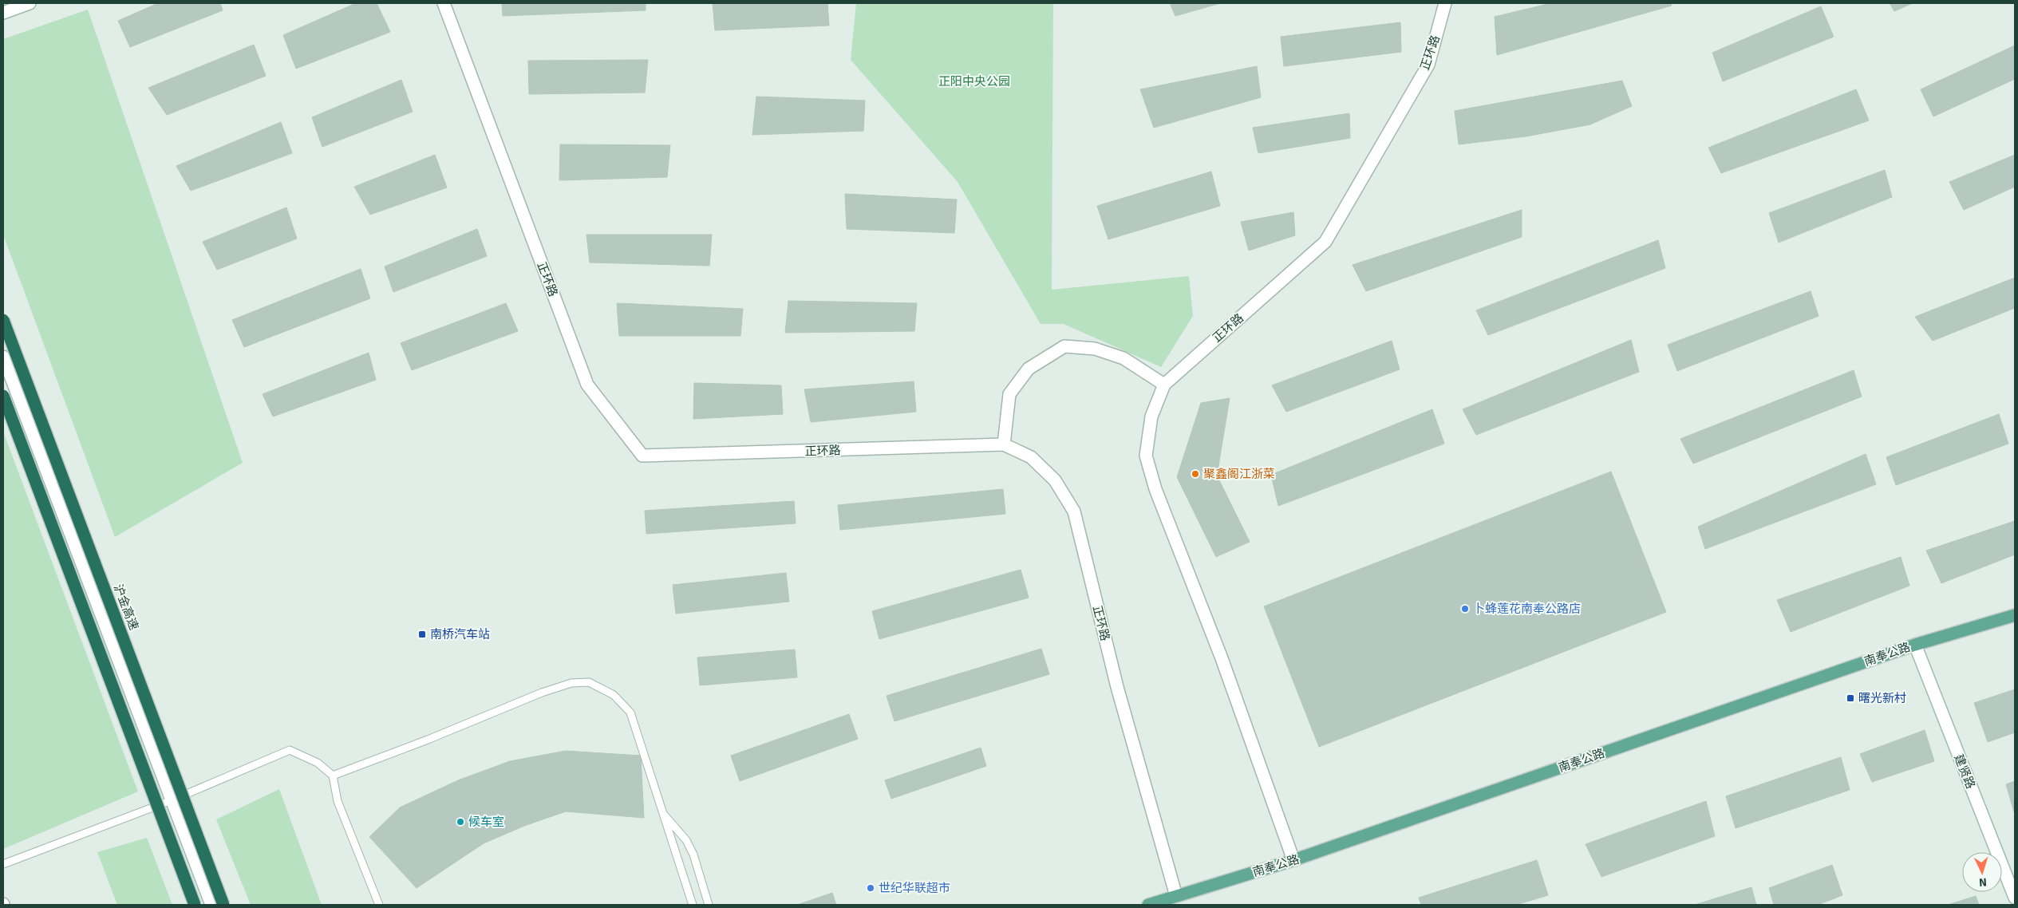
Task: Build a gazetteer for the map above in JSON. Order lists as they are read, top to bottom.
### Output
{
  "streets": {
    "highway": ["沪金高速"],
    "main road": ["南奉公路"],
    "street": ["正环路", "建贤路"]
  },
  "crossings": [
    ["正环路", "南奉公路"],
    ["南奉公路", "建贤路"]
  ],
  "parks": ["正阳中央公园"],
  "places": {
    "other": [
      "聚鑫阁江浙菜",
      "卜蜂莲花南奉公路店",
      "候车室",
      "世纪华联超市"
    ],
    "transit": ["南桥汽车站", "曙光新村"]
  },
  "north": "bottom"
}
